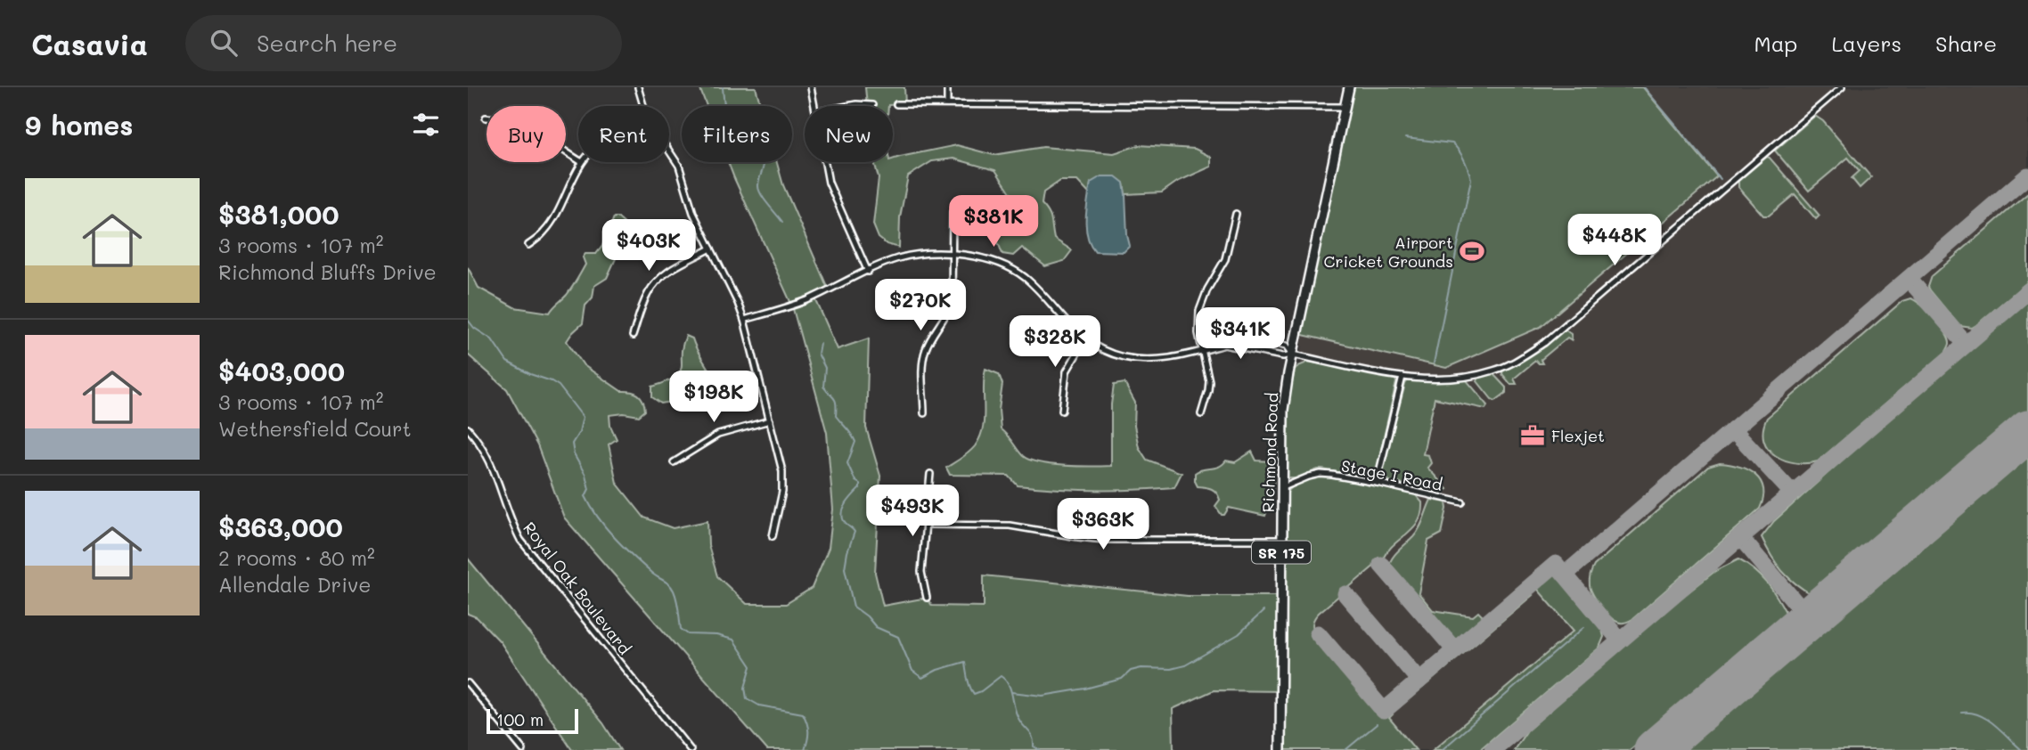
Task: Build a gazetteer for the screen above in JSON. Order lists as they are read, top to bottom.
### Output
{
  "streets": {
    "main road": ["Richmond Road", "SR 175"],
    "street": ["Stage I Road", "Royal Oak Boulevard"]
  },
  "crossings": [
    ["Richmond Road", "Stage I Road"]
  ],
  "places": {
    "sports": ["Airport Cricket Grounds"],
    "office": ["Flexjet"]
  },
  "scale_bar": "100 m",
  "page": {
    "header": "Casavia",
    "search": "Search here",
    "nav": ["Map", "Layers", "Share"],
    "heading": "9 homes",
    "chip": [
      "Buy",
      "Rent",
      "Filters",
      "New"
    ],
    "list": [
      {
        "name": "$381,000",
        "note": "3 rooms · 107 m² · Richmond Bluffs Drive"
      },
      {
        "name": "$403,000",
        "note": "3 rooms · 107 m² · Wethersfield Court"
      },
      {
        "name": "$363,000",
        "note": "2 rooms · 80 m² · Allendale Drive"
      }
    ],
    "price": [
      "$381K",
      "$448K",
      "$403K",
      "$270K",
      "$341K",
      "$328K",
      "$198K",
      "$493K",
      "$363K"
    ],
    "scale": "100 m"
  }
}
